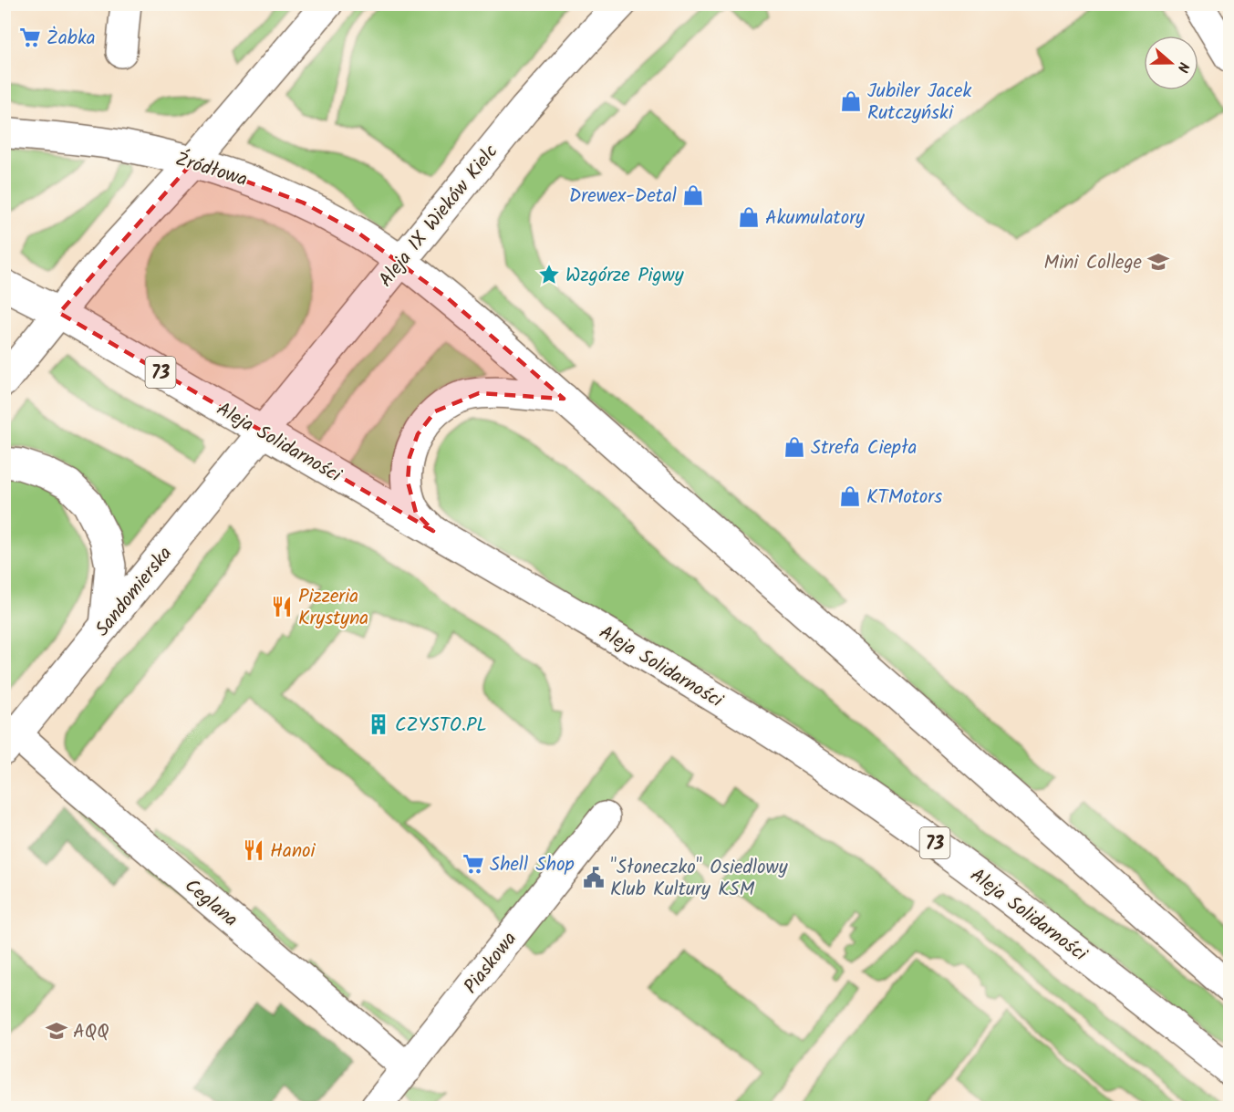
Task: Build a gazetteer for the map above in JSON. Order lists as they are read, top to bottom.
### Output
{
  "streets": {
    "main road": [
      "Źródłowa",
      "Aleja IX Wieków Kielc",
      "73",
      "Aleja Solidarności",
      "Sandomierska",
      "Ceglana",
      "Piaskowa"
    ]
  },
  "crossings": [
    ["Źródłowa", "Aleja IX Wieków Kielc"],
    ["Aleja IX Wieków Kielc", "Aleja Solidarności"],
    ["Aleja IX Wieków Kielc", "Sandomierska"],
    ["73", "Aleja Solidarności"],
    ["Aleja Solidarności", "Sandomierska"],
    ["Sandomierska", "Ceglana"],
    ["Ceglana", "Piaskowa"]
  ],
  "places": {
    "supermarket": ["Żabka", "Shell Shop"],
    "shop": [
      "Jubiler Jacek Rutczyński",
      "Drewex-Detal",
      "Akumulatory",
      "Strefa Ciepła",
      "KTMotors"
    ],
    "school or university": ["Mini College", "AQQ"],
    "place": ["Wzgórze Pigwy"],
    "restaurant": ["Pizzeria Krystyna", "Hanoi"],
    "building": ["CZYSTO.PL"],
    "public building": ["\"Słoneczko\" Osiedlowy Klub Kultury KSM"]
  },
  "north": "right"
}
